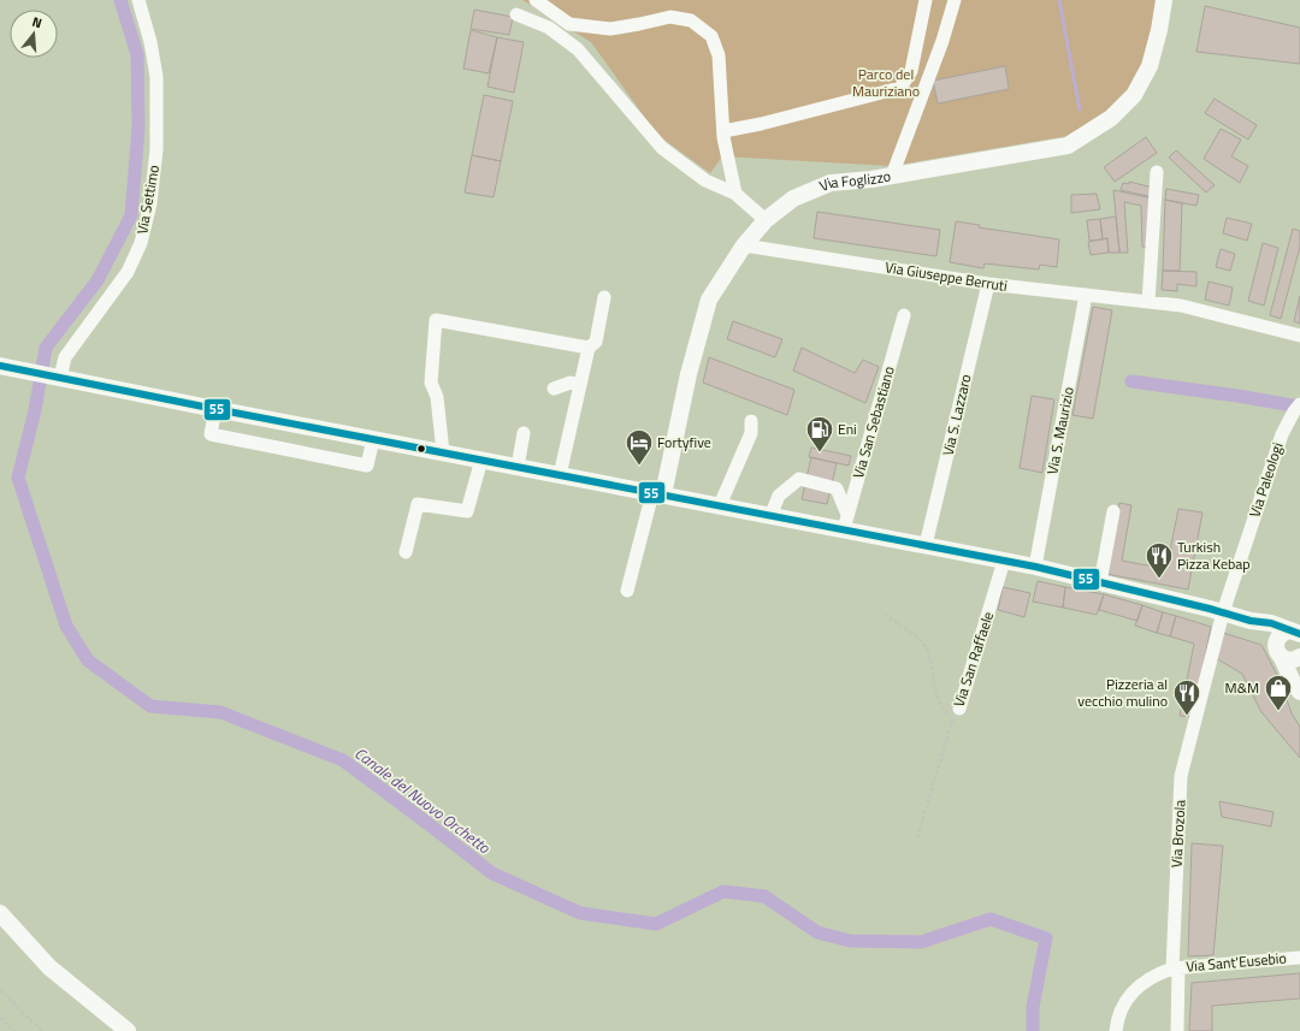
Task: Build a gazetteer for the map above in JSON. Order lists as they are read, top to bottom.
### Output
{
  "streets": {
    "main road": ["Via Foglizzo"],
    "street": [
      "Via Settimo",
      "Via Giuseppe Berruti",
      "Via S. Lazzaro",
      "Via San Sebastiano",
      "Via S. Maurizio",
      "Via Paleologi",
      "Via San Raffaele",
      "Via Brozola",
      "Via Sant'Eusebio"
    ]
  },
  "crossings": [
    ["Via Foglizzo", "Via Giuseppe Berruti"],
    ["Via Giuseppe Berruti", "Via S. Lazzaro"],
    ["Via Giuseppe Berruti", "Via S. Maurizio"],
    ["Via Paleologi", "Via Brozola"],
    ["Via Brozola", "Via Sant'Eusebio"]
  ],
  "water": ["Canale del Nuovo Orchetto"],
  "parks": ["Parco del Mauriziano"],
  "places": {
    "fuel station": ["Eni"],
    "hotel": ["Fortyfive"],
    "restaurant": ["Turkish Pizza Kebap", "Pizzeria al vecchio mulino"],
    "shop": ["M&M"]
  },
  "lines": ["transit line 55"],
  "north": "top"
}
